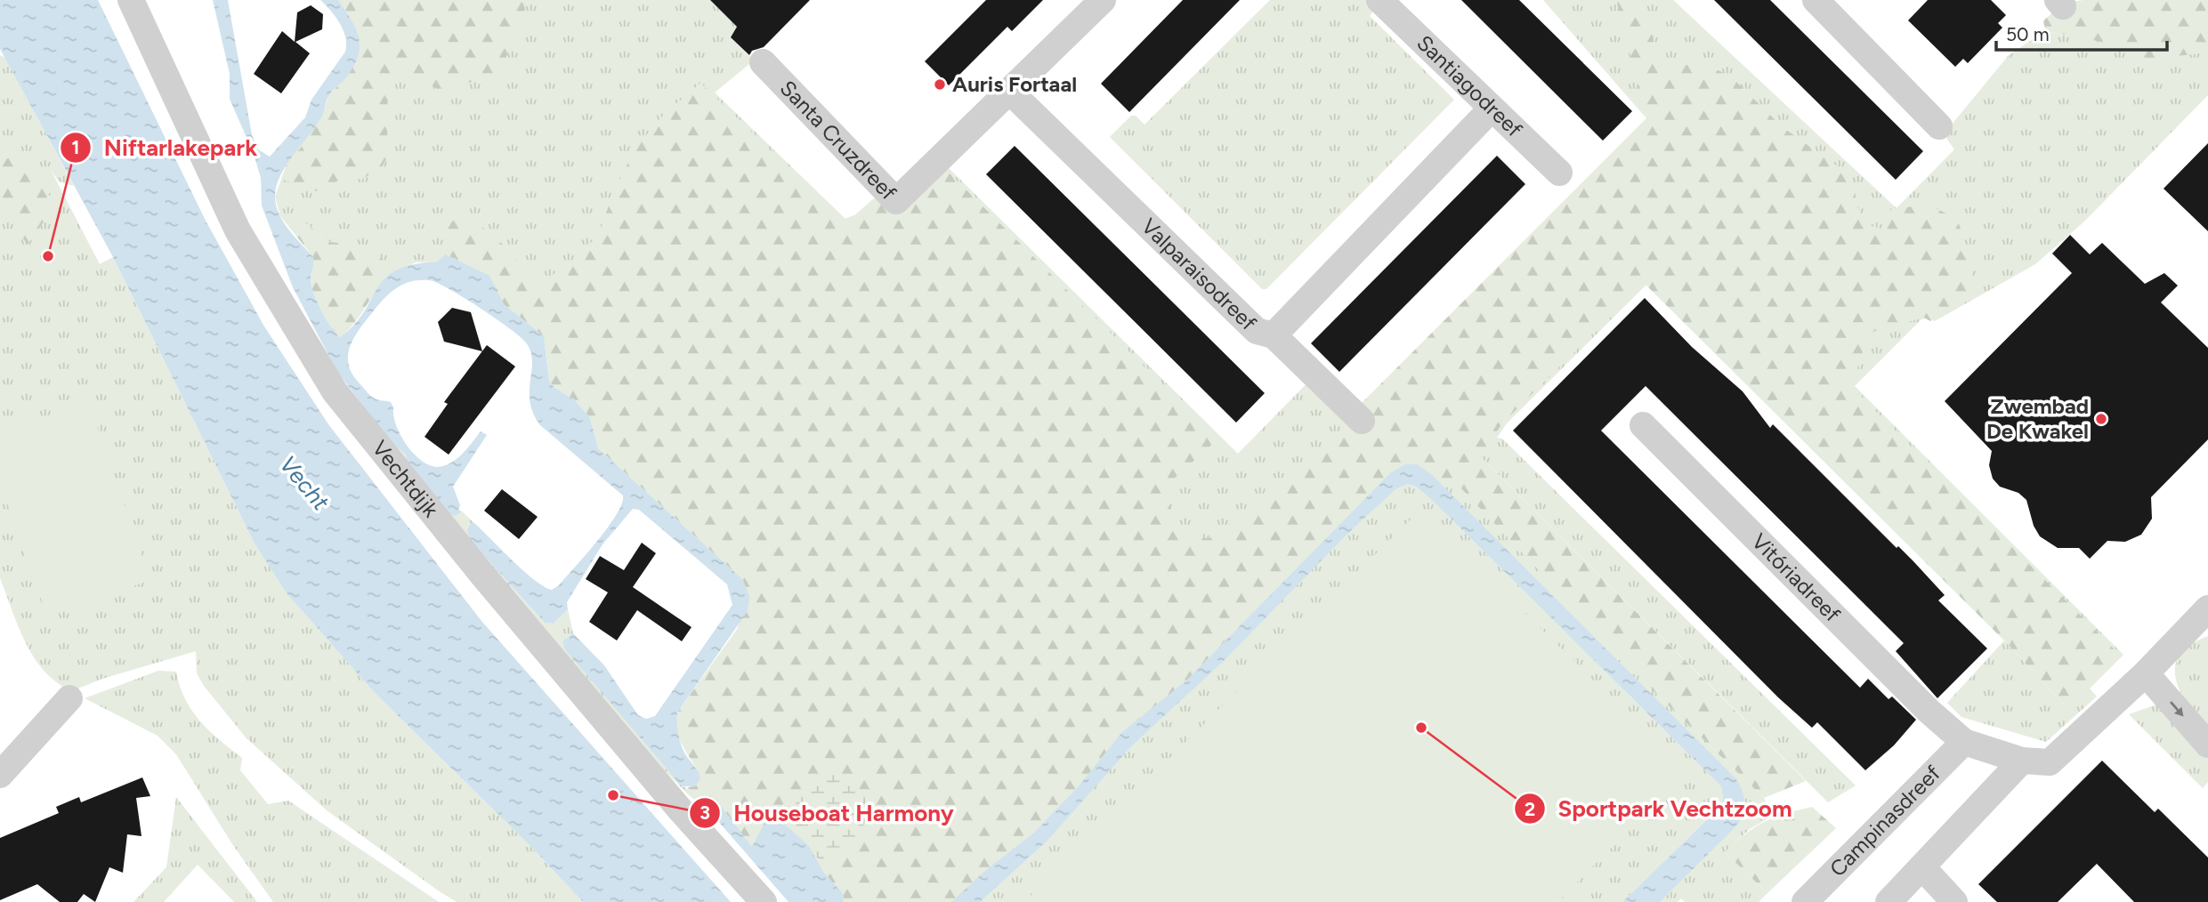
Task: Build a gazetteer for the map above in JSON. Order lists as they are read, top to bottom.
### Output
{
  "streets": {
    "street": [
      "Santiagodreef",
      "Santa Cruzdreef",
      "Valparaisodreef",
      "Vechtdijk",
      "Vitóriadreef",
      "Campinasdreef"
    ]
  },
  "crossings": [
    ["Santiagodreef", "Valparaisodreef"],
    ["Santa Cruzdreef", "Valparaisodreef"],
    ["Vitóriadreef", "Campinasdreef"]
  ],
  "water": ["Vecht"],
  "places": [
    "Auris Fortaal",
    "Niftarlakepark",
    "Zwembad De Kwakel",
    "Sportpark Vechtzoom",
    "Houseboat Harmony"
  ],
  "scale_bar": "50 m"
}
